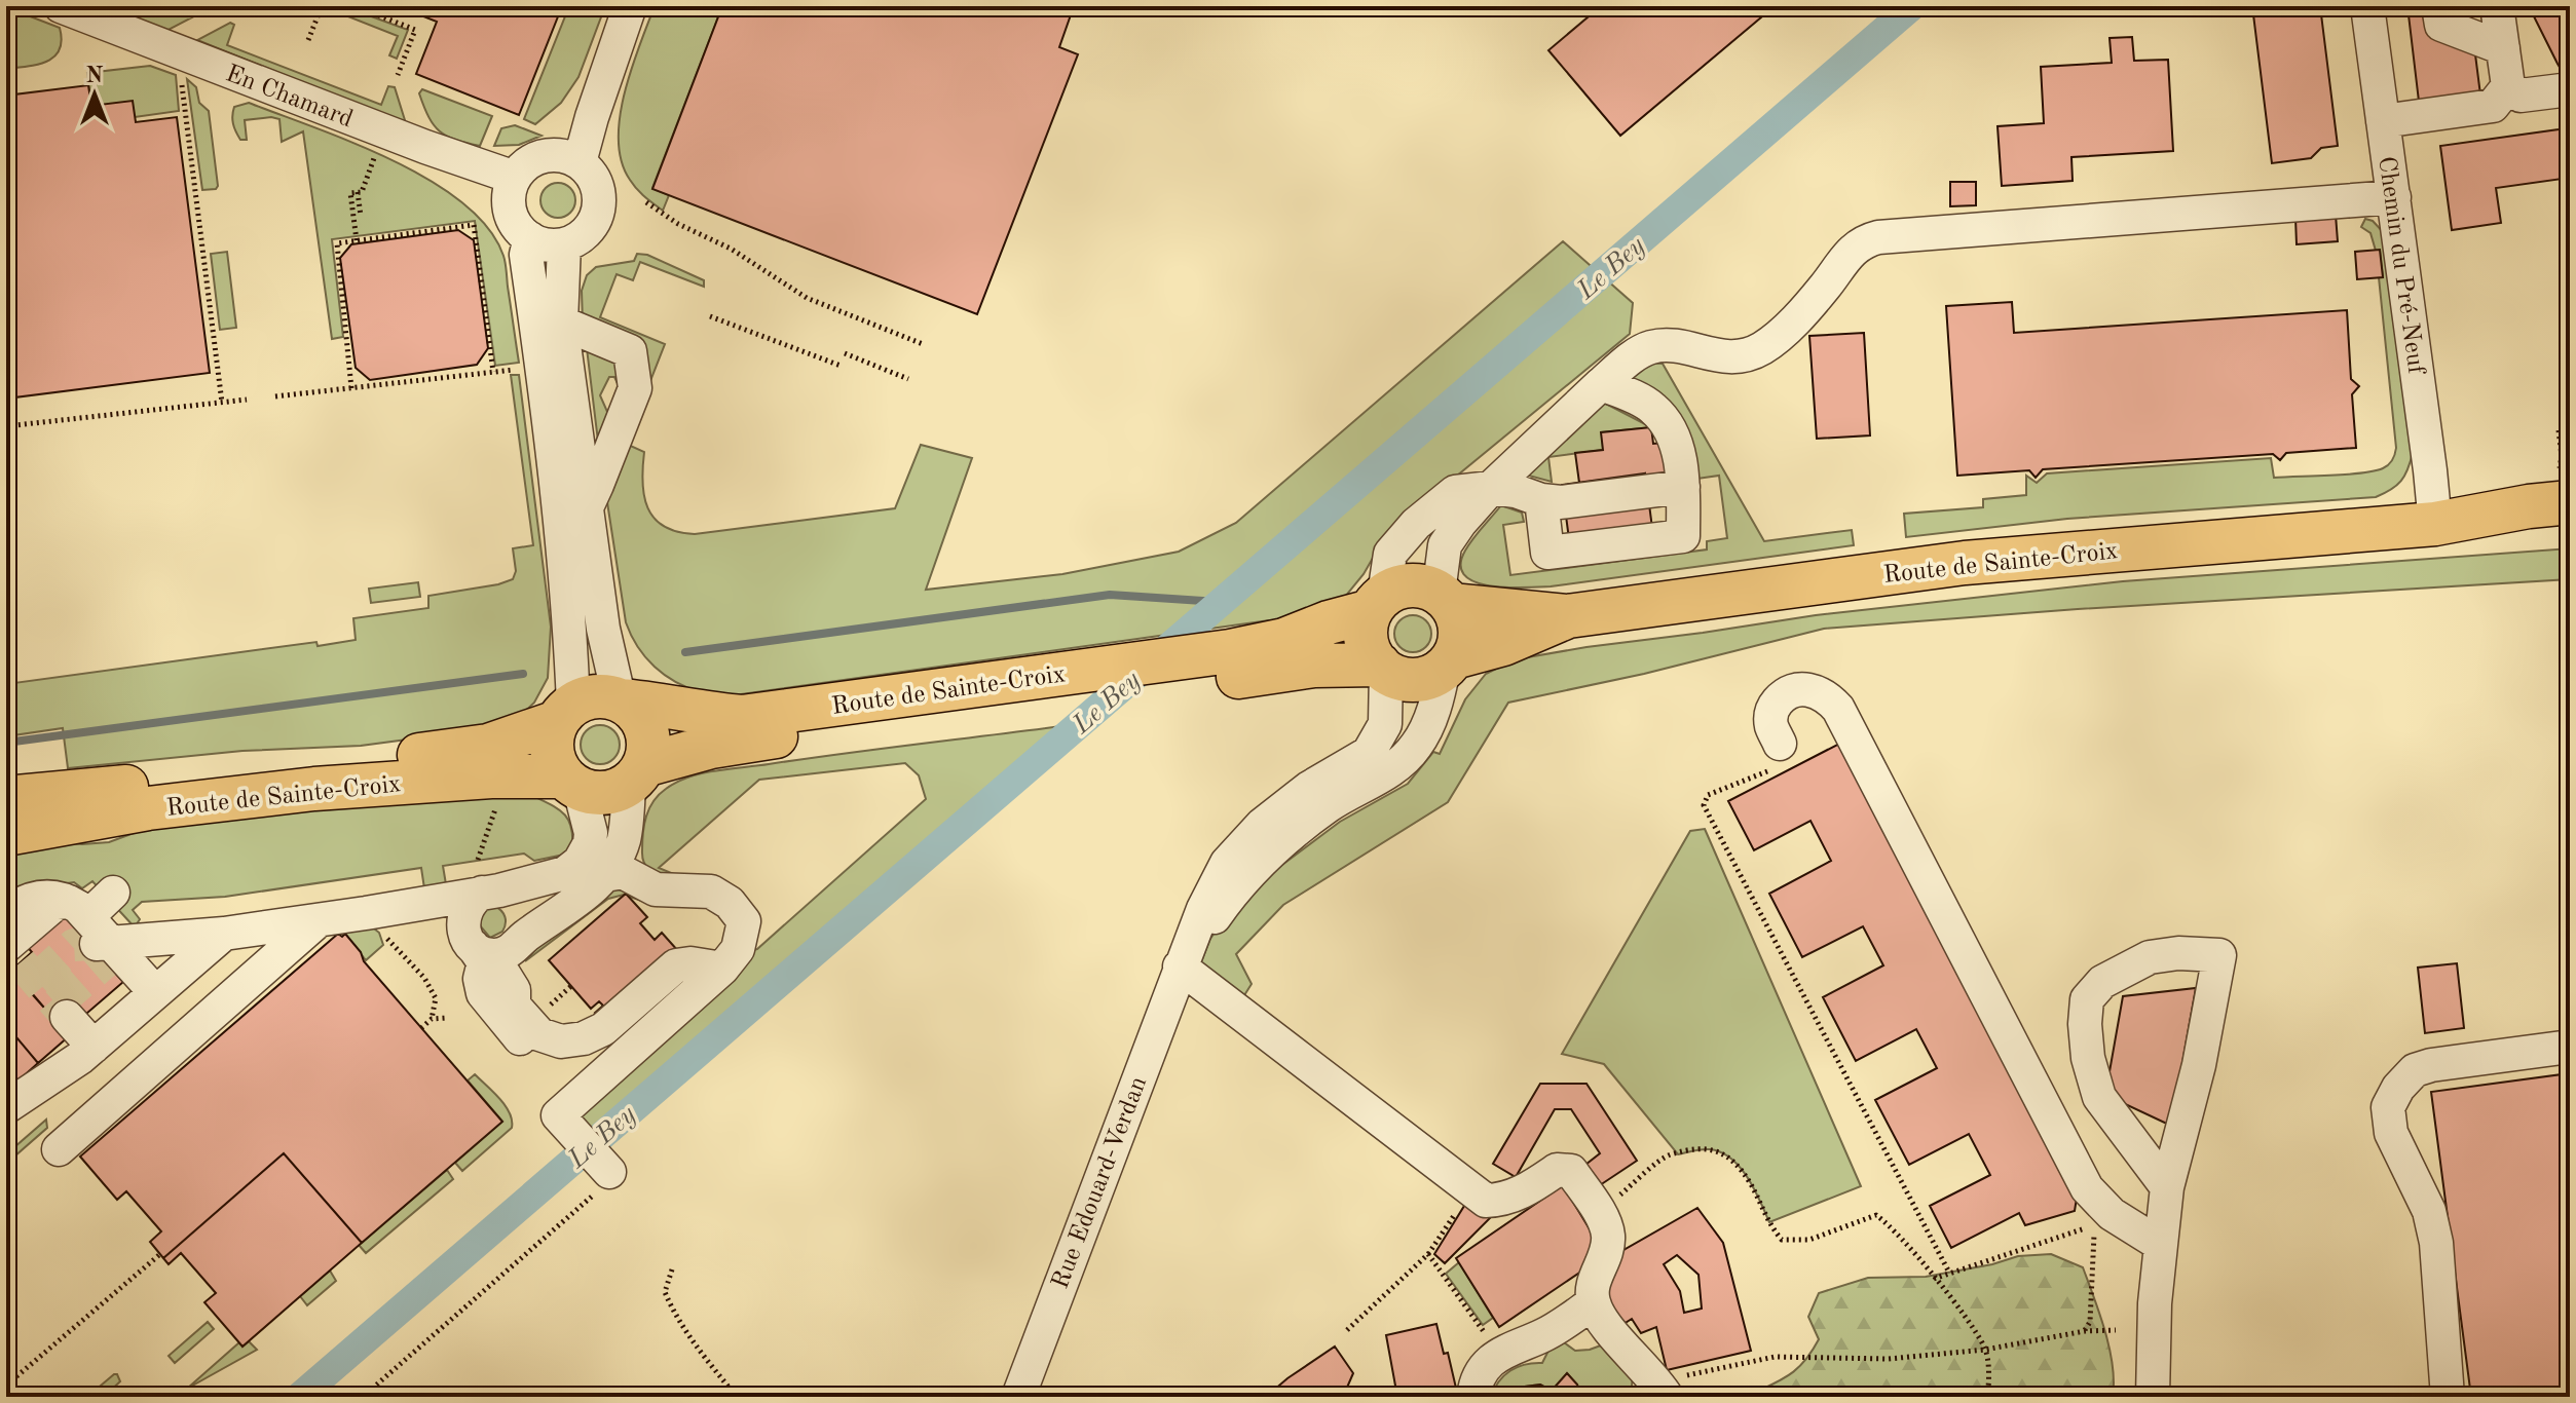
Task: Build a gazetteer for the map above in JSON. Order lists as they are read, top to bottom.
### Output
{
  "streets": {
    "main road": ["Route de Sainte-Croix"],
    "street": ["En Chamard", "Chemin du Pré-Neuf", "Rue Edouard-Verdan"]
  },
  "crossings": [
    ["Chemin du Pré-Neuf", "Route de Sainte-Croix"]
  ],
  "water": ["Le Bey"],
  "north": "top"
}
